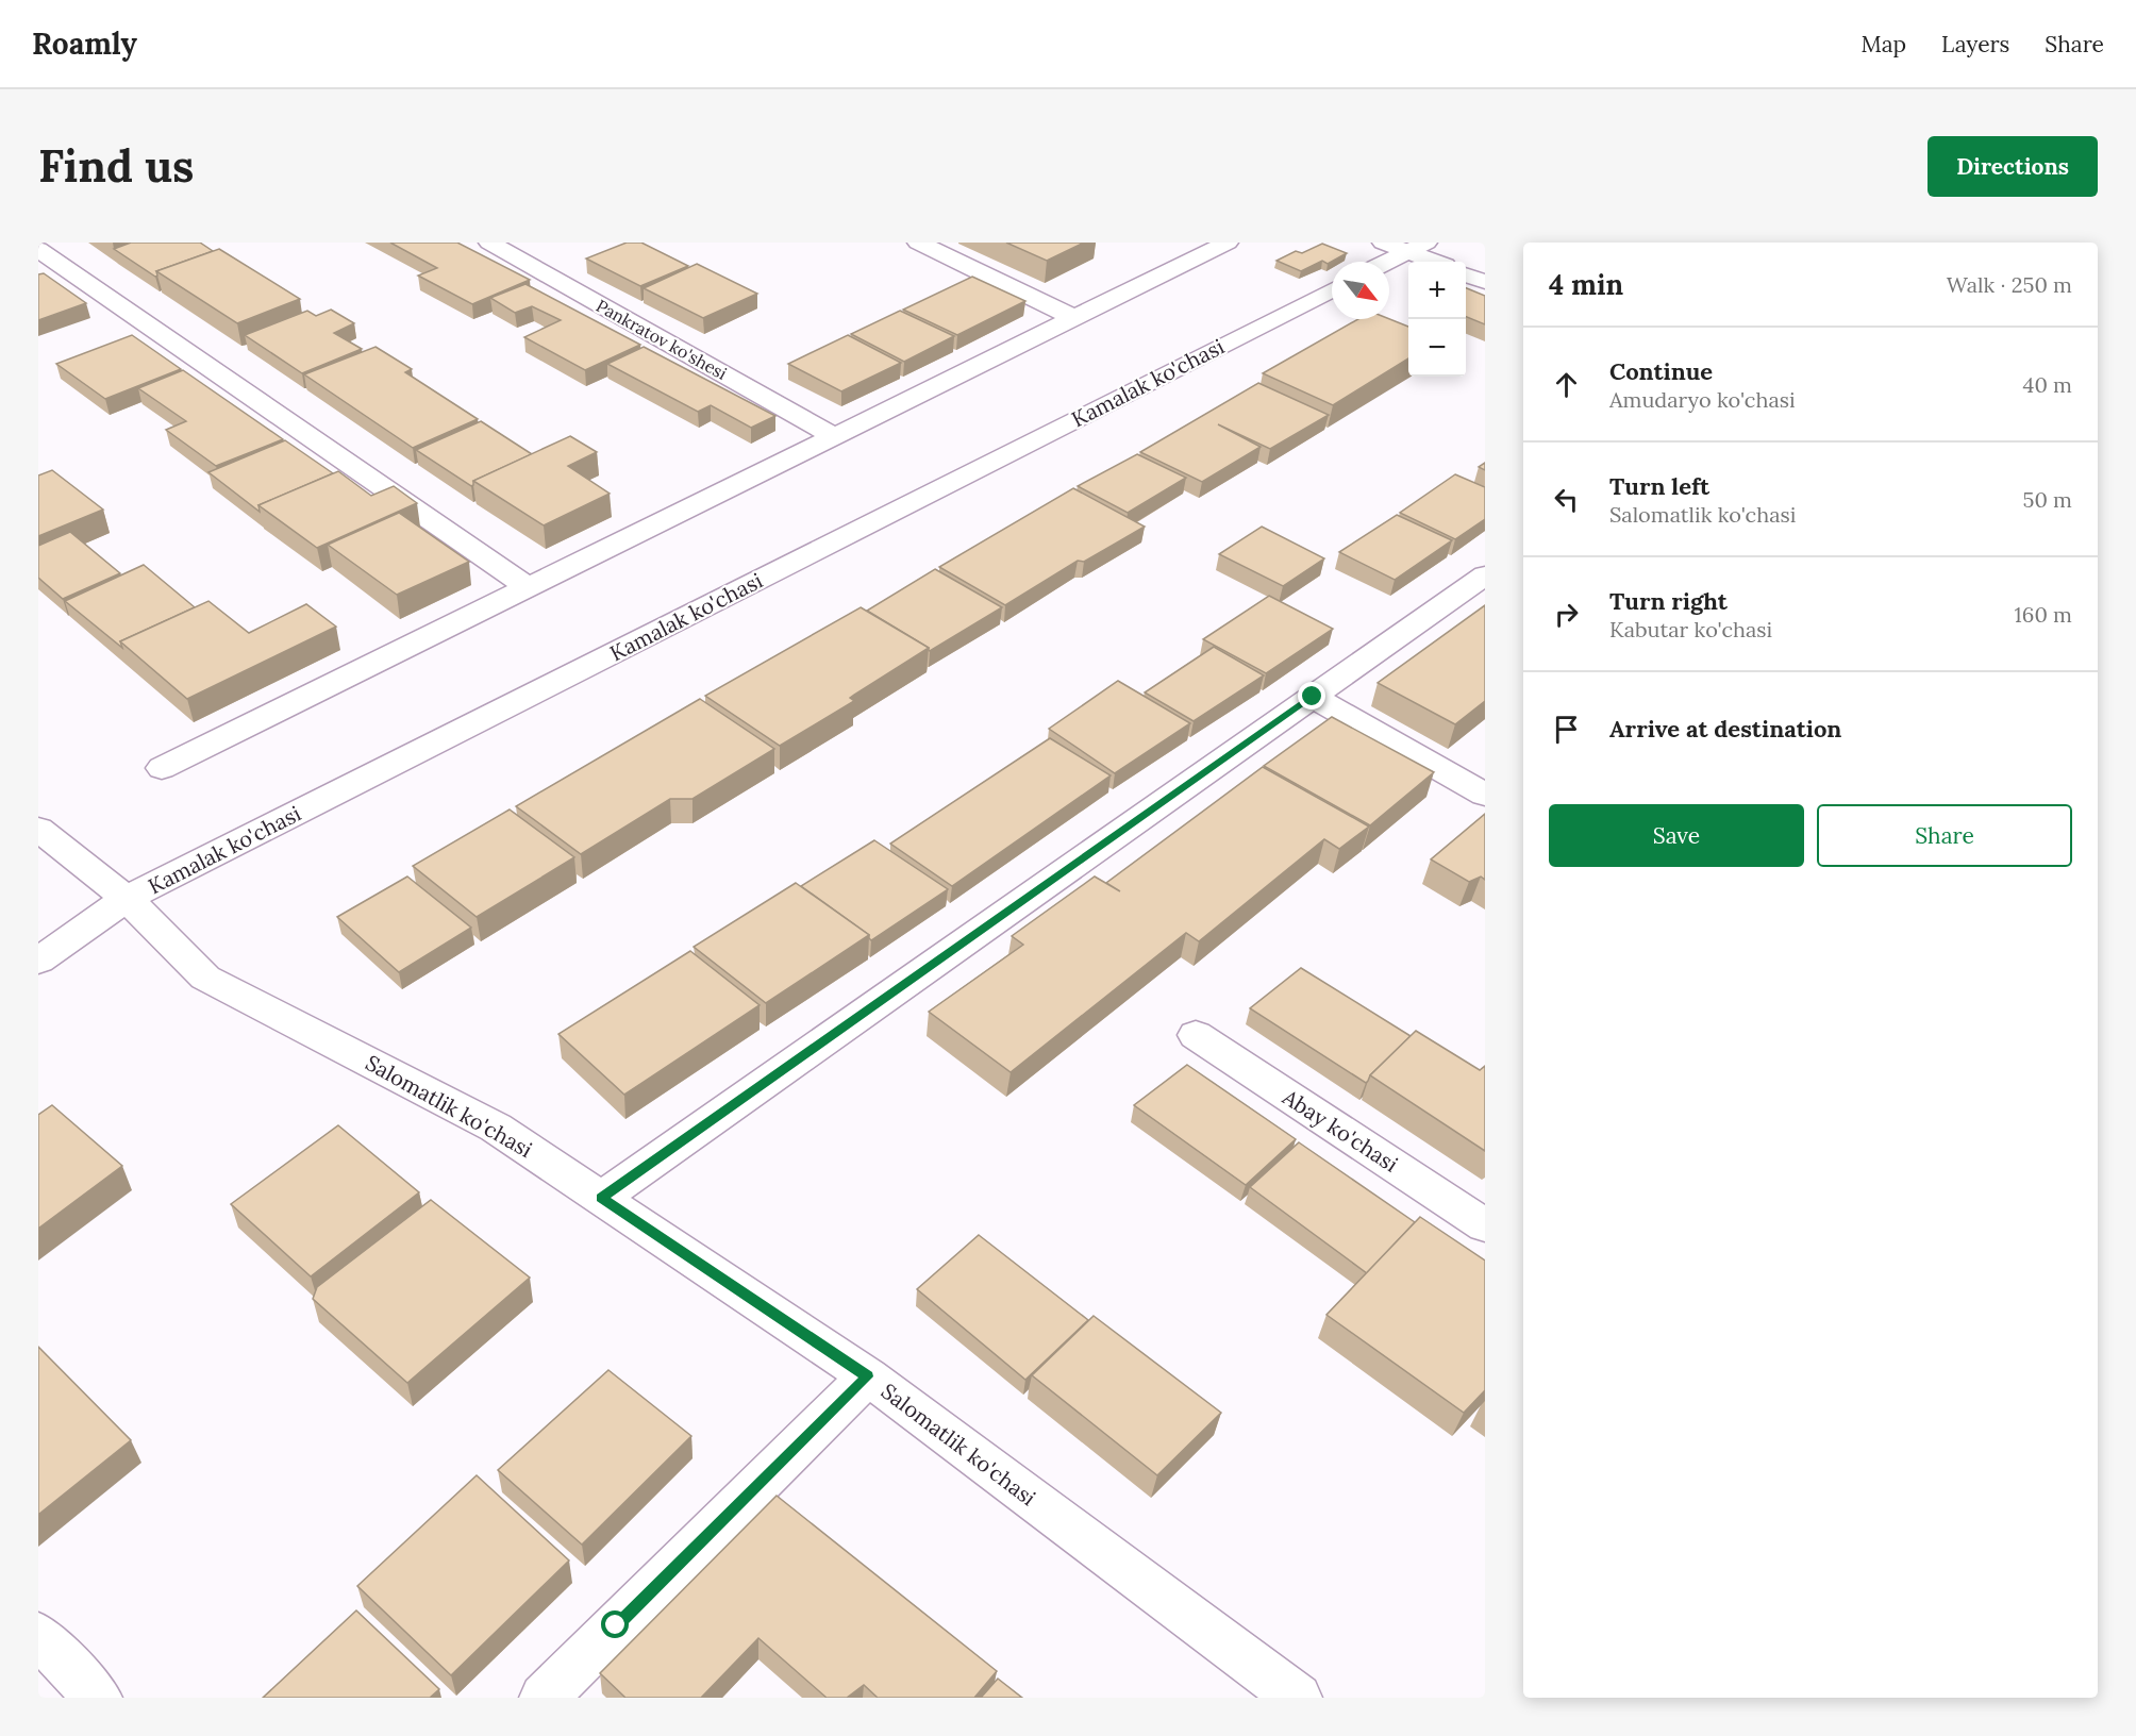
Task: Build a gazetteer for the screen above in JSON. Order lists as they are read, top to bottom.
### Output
{
  "streets": {
    "street": [
      "Pankratov ko'shesi",
      "Kamalak ko'chasi",
      "Salomatlik ko'chasi",
      "Abay ko'chasi"
    ]
  },
  "crossings": [
    ["Kamalak ko'chasi", "Salomatlik ko'chasi"]
  ],
  "north": "bottom right",
  "page": {
    "header": "Roamly",
    "nav": ["Map", "Layers", "Share"],
    "buttons": [
      "Directions",
      ["Save", "Share"]
    ],
    "title": "Find us",
    "heading": ["4 min", "Walk · 250 m"],
    "map_buttons": ["+", "−"],
    "list": [
      ["Continue", "Amudaryo ko'chasi", "40 m"],
      ["Turn left", "Salomatlik ko'chasi", "50 m"],
      ["Turn right", "Kabutar ko'chasi", "160 m"],
      "Arrive at destination"
    ]
  }
}
